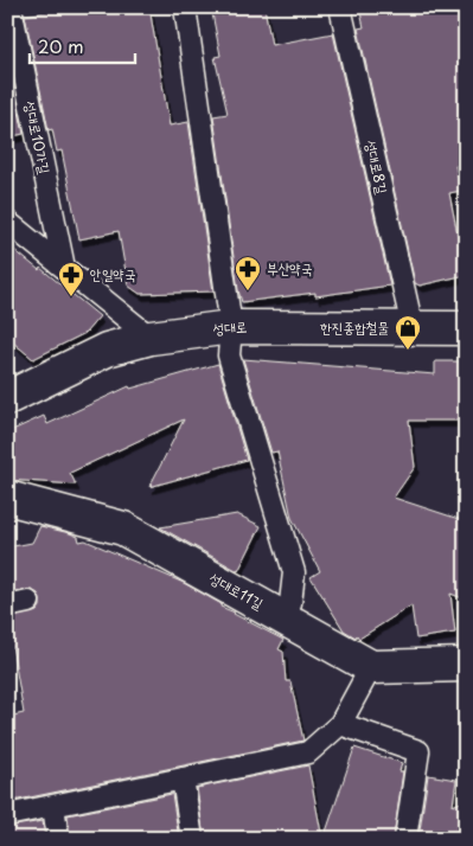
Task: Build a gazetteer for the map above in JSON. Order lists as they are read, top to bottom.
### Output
{
  "streets": {
    "street": ["성대로", "성대로11길"],
    "lane": ["성대로10가길", "성대로8길"]
  },
  "crossings": [
    ["성대로8길", "성대로"]
  ],
  "places": {
    "pharmacy": ["부산약국", "안일약국"],
    "shop": ["한진종합철물"]
  },
  "scale_bar": "20 m"
}
